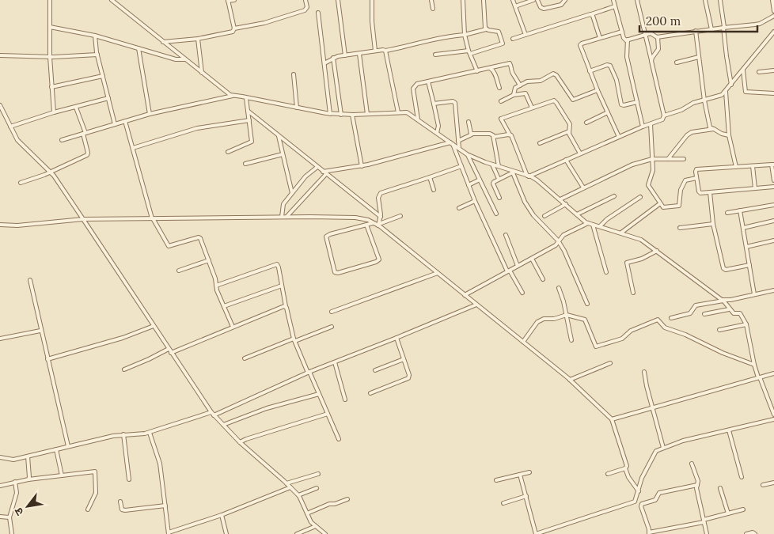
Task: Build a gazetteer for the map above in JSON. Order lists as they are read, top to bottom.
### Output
{
  "scale_bar": "200 m",
  "north": "bottom left"
}
